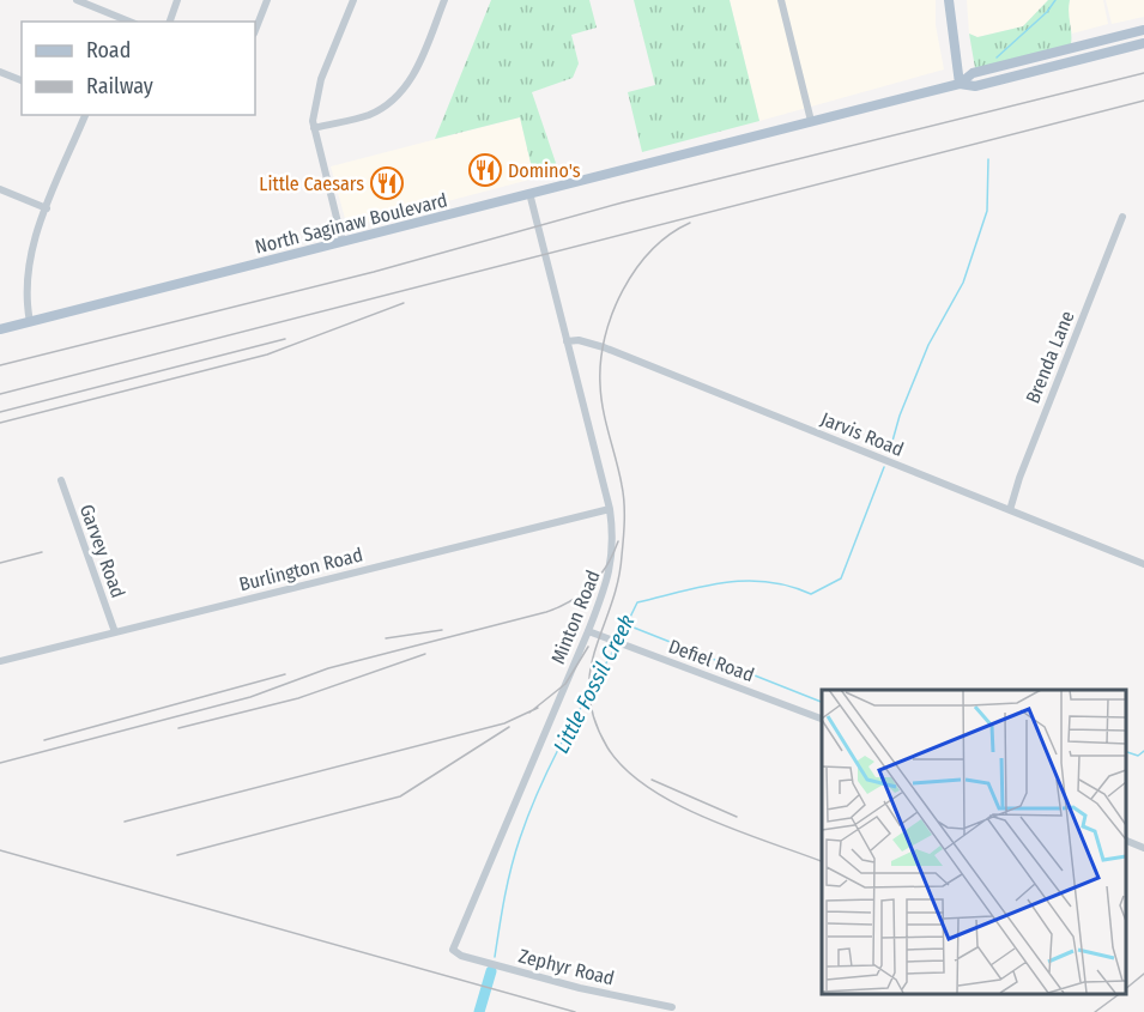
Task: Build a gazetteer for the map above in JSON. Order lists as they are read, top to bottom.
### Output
{
  "streets": {
    "main road": ["North Saginaw Boulevard"],
    "street": [
      "Brenda Lane",
      "Jarvis Road",
      "Garvey Road",
      "Burlington Road",
      "Minton Road",
      "Defiel Road",
      "Zephyr Road"
    ]
  },
  "crossings": [
    ["North Saginaw Boulevard", "Minton Road"],
    ["Brenda Lane", "Jarvis Road"],
    ["Jarvis Road", "Minton Road"],
    ["Garvey Road", "Burlington Road"],
    ["Burlington Road", "Minton Road"],
    ["Minton Road", "Defiel Road"],
    ["Minton Road", "Zephyr Road"]
  ],
  "water": ["Little Fossil Creek"],
  "places": {
    "restaurant": ["Domino's", "Little Caesars"]
  },
  "legend": ["Road", "Railway"]
}
